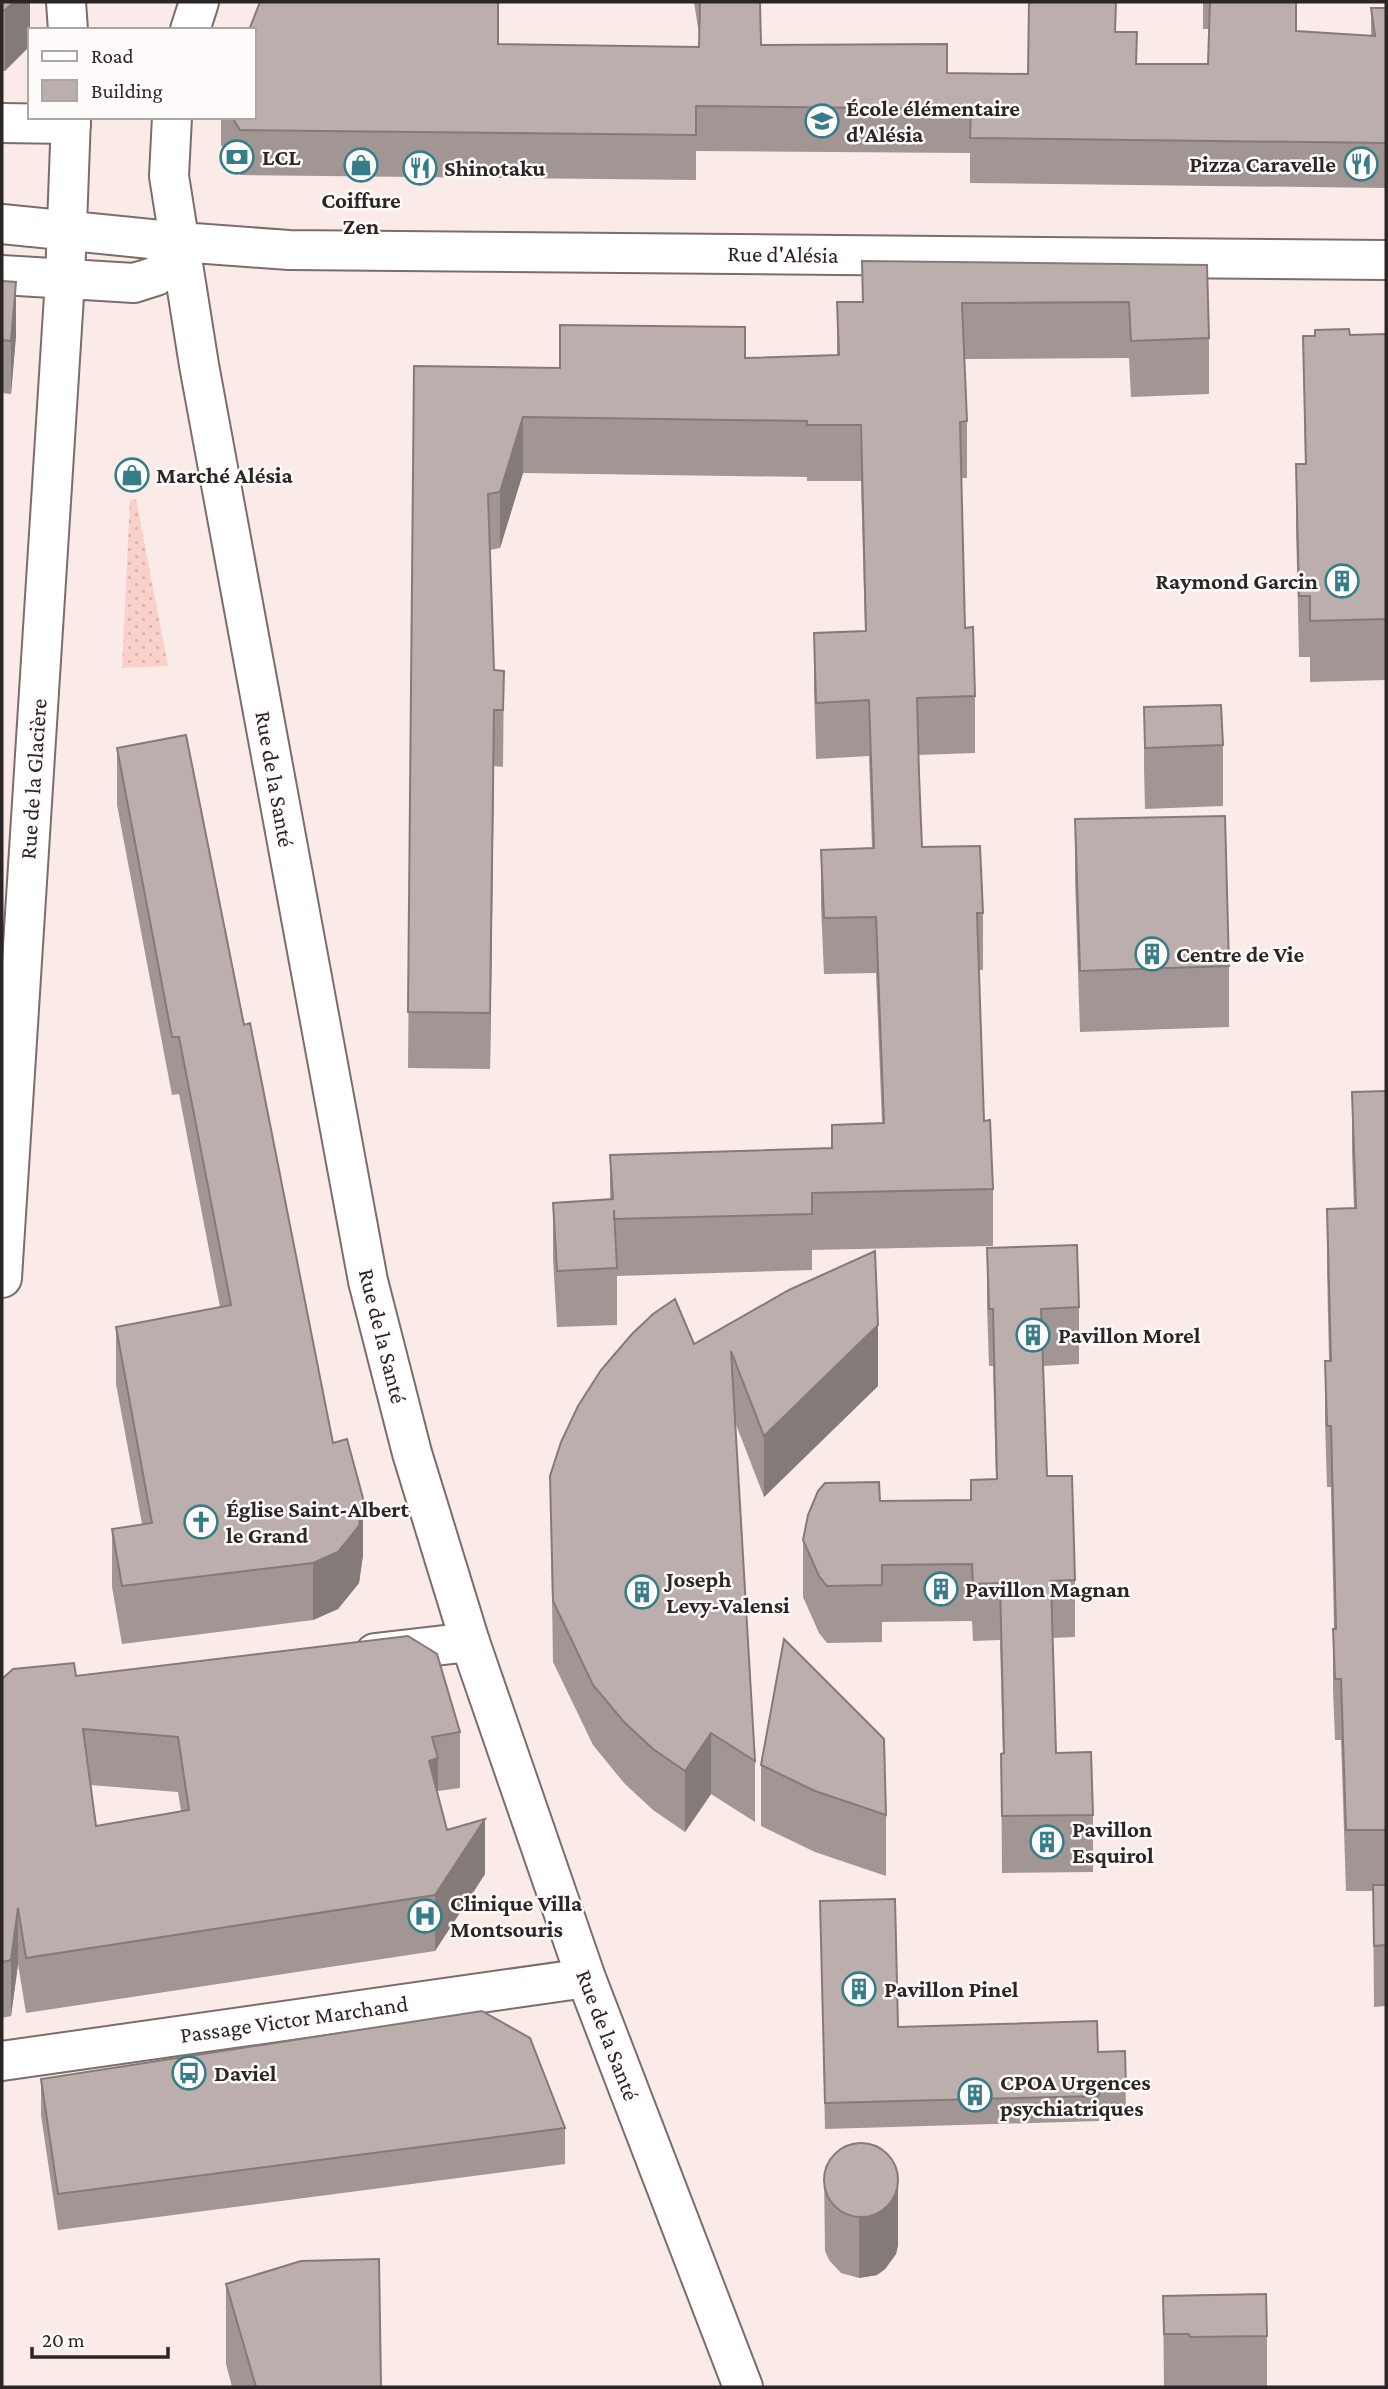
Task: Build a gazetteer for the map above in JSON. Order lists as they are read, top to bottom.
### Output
{
  "streets": {
    "street": [
      "Rue d'Alésia",
      "Rue de la Glacière",
      "Rue de la Santé",
      "Passage Victor Marchand"
    ]
  },
  "crossings": [
    ["Rue d'Alésia", "Rue de la Glacière"],
    ["Rue d'Alésia", "Rue de la Santé"],
    ["Rue de la Santé", "Passage Victor Marchand"]
  ],
  "places": {
    "school or university": ["École élémentaire d'Alésia"],
    "bank": ["LCL"],
    "restaurant": ["Pizza Caravelle", "Shinotaku"],
    "shop": ["Coiffure Zen", "Marché Alésia"],
    "building": [
      "Raymond Garcin",
      "Centre de Vie",
      "Pavillon Morel",
      "Pavillon Magnan",
      "Joseph Levy-Valensi",
      "Pavillon Esquirol",
      "Pavillon Pinel",
      "CPOA Urgences psychiatriques"
    ],
    "church": ["Église Saint-Albert le Grand"],
    "hospital": ["Clinique Villa Montsouris"],
    "bus stop": ["Daviel"]
  },
  "legend": ["Road", "Building"],
  "scale_bar": "20 m"
}
